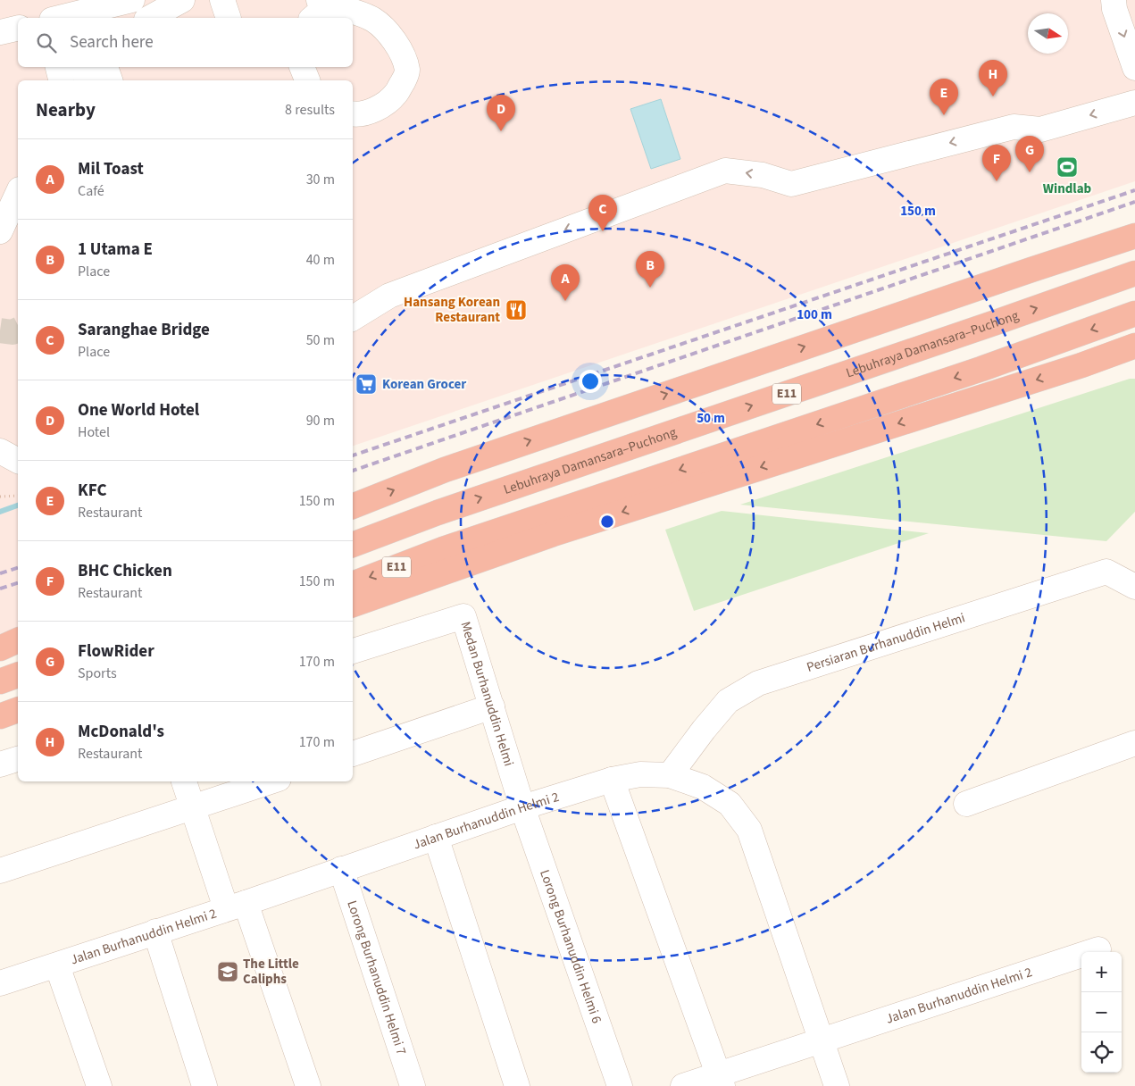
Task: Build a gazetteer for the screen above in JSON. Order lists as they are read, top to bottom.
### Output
{
  "streets": {
    "highway": ["Lebuhraya Damansara–Puchong", "E11"],
    "street": [
      "Persiaran Burhanuddin Helmi",
      "Medan Burhanuddin Helmi",
      "Jalan Burhanuddin Helmi 2",
      "Lorong Burhanuddin Helmi 6",
      "Lorong Burhanuddin Helmi 7"
    ]
  },
  "crossings": [
    ["Persiaran Burhanuddin Helmi", "Jalan Burhanuddin Helmi 2"],
    ["Medan Burhanuddin Helmi", "Jalan Burhanuddin Helmi 2"],
    ["Medan Burhanuddin Helmi", "Lorong Burhanuddin Helmi 6"],
    ["Jalan Burhanuddin Helmi 2", "Lorong Burhanuddin Helmi 6"],
    ["Jalan Burhanuddin Helmi 2", "Lorong Burhanuddin Helmi 7"]
  ],
  "places": {
    "sports": ["Windlab"],
    "restaurant": ["Hansang Korean Restaurant"],
    "supermarket": ["Korean Grocer"],
    "school or university": ["The Little Caliphs"]
  },
  "north": "right",
  "page": {
    "search": "Search here",
    "pins": [
      "H",
      "E",
      "D",
      "G",
      "F",
      "C",
      "B",
      "A"
    ],
    "heading": ["Nearby", "8 results"],
    "list": [
      {
        "mark": "A",
        "name": "Mil Toast",
        "note": "Café",
        "value": "30 m"
      },
      {
        "mark": "B",
        "name": "1 Utama E",
        "note": "Place",
        "value": "40 m"
      },
      {
        "mark": "C",
        "name": "Saranghae Bridge",
        "note": "Place",
        "value": "50 m"
      },
      {
        "mark": "D",
        "name": "One World Hotel",
        "note": "Hotel",
        "value": "90 m"
      },
      {
        "mark": "E",
        "name": "KFC",
        "note": "Restaurant",
        "value": "150 m"
      },
      {
        "mark": "F",
        "name": "BHC Chicken",
        "note": "Restaurant",
        "value": "150 m"
      },
      {
        "mark": "G",
        "name": "FlowRider",
        "note": "Sports",
        "value": "170 m"
      },
      {
        "mark": "H",
        "name": "McDonald's",
        "note": "Restaurant",
        "value": "170 m"
      }
    ],
    "map_buttons": ["+", "−"]
  },
  "rings": ["150 m", "100 m", "50 m"]
}
